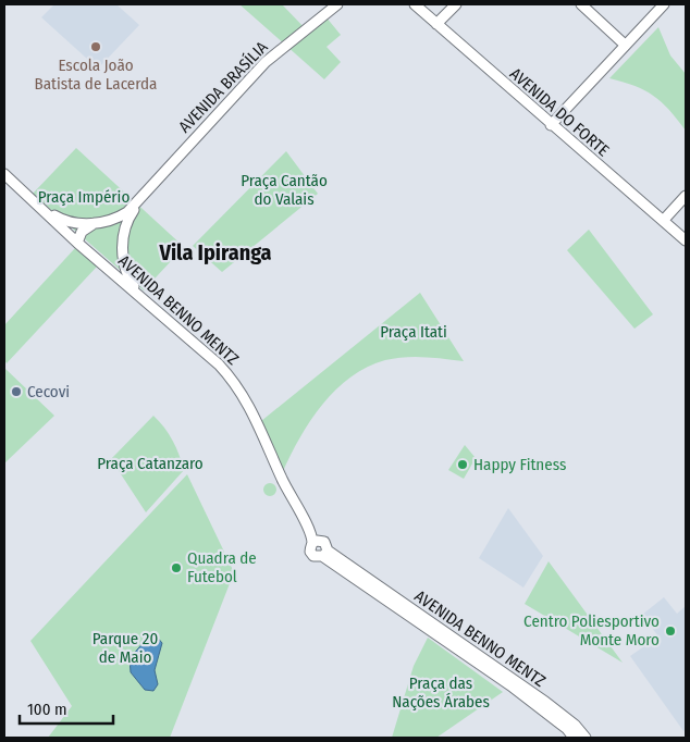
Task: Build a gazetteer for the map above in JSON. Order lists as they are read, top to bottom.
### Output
{
  "streets": {
    "street": ["AVENIDA BRASÍLIA", "AVENIDA DO FORTE", "AVENIDA BENNO MENTZ"]
  },
  "crossings": [
    ["AVENIDA BRASÍLIA", "AVENIDA BENNO MENTZ"]
  ],
  "districts": ["Vila Ipiranga"],
  "parks": [
    "Praça Cantão do Valais",
    "Praça Império",
    "Praça Itati",
    "Praça Catanzaro",
    "Parque 20 de Maio",
    "Praça das Nações Árabes"
  ],
  "places": [
    "Escola João Batista de Lacerda",
    "Cecovi",
    "Happy Fitness",
    "Quadra de Futebol",
    "Centro Poliesportivo Monte Moro"
  ],
  "scale_bar": "100 m"
}
